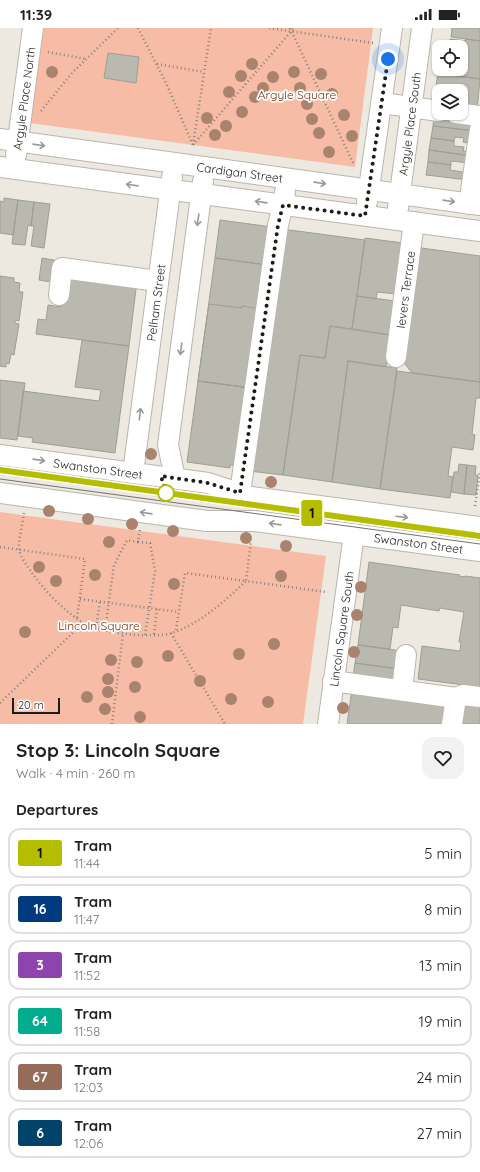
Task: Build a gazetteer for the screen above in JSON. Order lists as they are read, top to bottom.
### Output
{
  "streets": {
    "street": [
      "Argyle Place North",
      "Argyle Place South",
      "Cardigan Street",
      "Ievers Terrace",
      "Pelham Street",
      "Swanston Street",
      "Lincoln Square South"
    ]
  },
  "crossings": [
    ["Argyle Place North", "Cardigan Street"],
    ["Argyle Place South", "Cardigan Street"],
    ["Argyle Place South", "Ievers Terrace"],
    ["Cardigan Street", "Pelham Street"],
    ["Pelham Street", "Swanston Street"],
    ["Swanston Street", "Lincoln Square South"]
  ],
  "parks": ["Argyle Square", "Lincoln Square"],
  "lines": ["tram line 1"],
  "scale_bar": "20 m",
  "page": {
    "status": "11:39",
    "on_map": "1",
    "scale": "20 m",
    "heading": [
      ["Stop 3: Lincoln Square", "Walk · 4 min · 260 m"],
      "Departures"
    ],
    "list": [
      {
        "mark": "1",
        "name": "Tram",
        "note": "11:44",
        "value": "5 min"
      },
      {
        "mark": "16",
        "name": "Tram",
        "note": "11:47",
        "value": "8 min"
      },
      {
        "mark": "3",
        "name": "Tram",
        "note": "11:52",
        "value": "13 min"
      },
      {
        "mark": "64",
        "name": "Tram",
        "note": "11:58",
        "value": "19 min"
      },
      {
        "mark": "67",
        "name": "Tram",
        "note": "12:03",
        "value": "24 min"
      },
      {
        "mark": "6",
        "name": "Tram",
        "note": "12:06",
        "value": "27 min"
      }
    ]
  }
}
